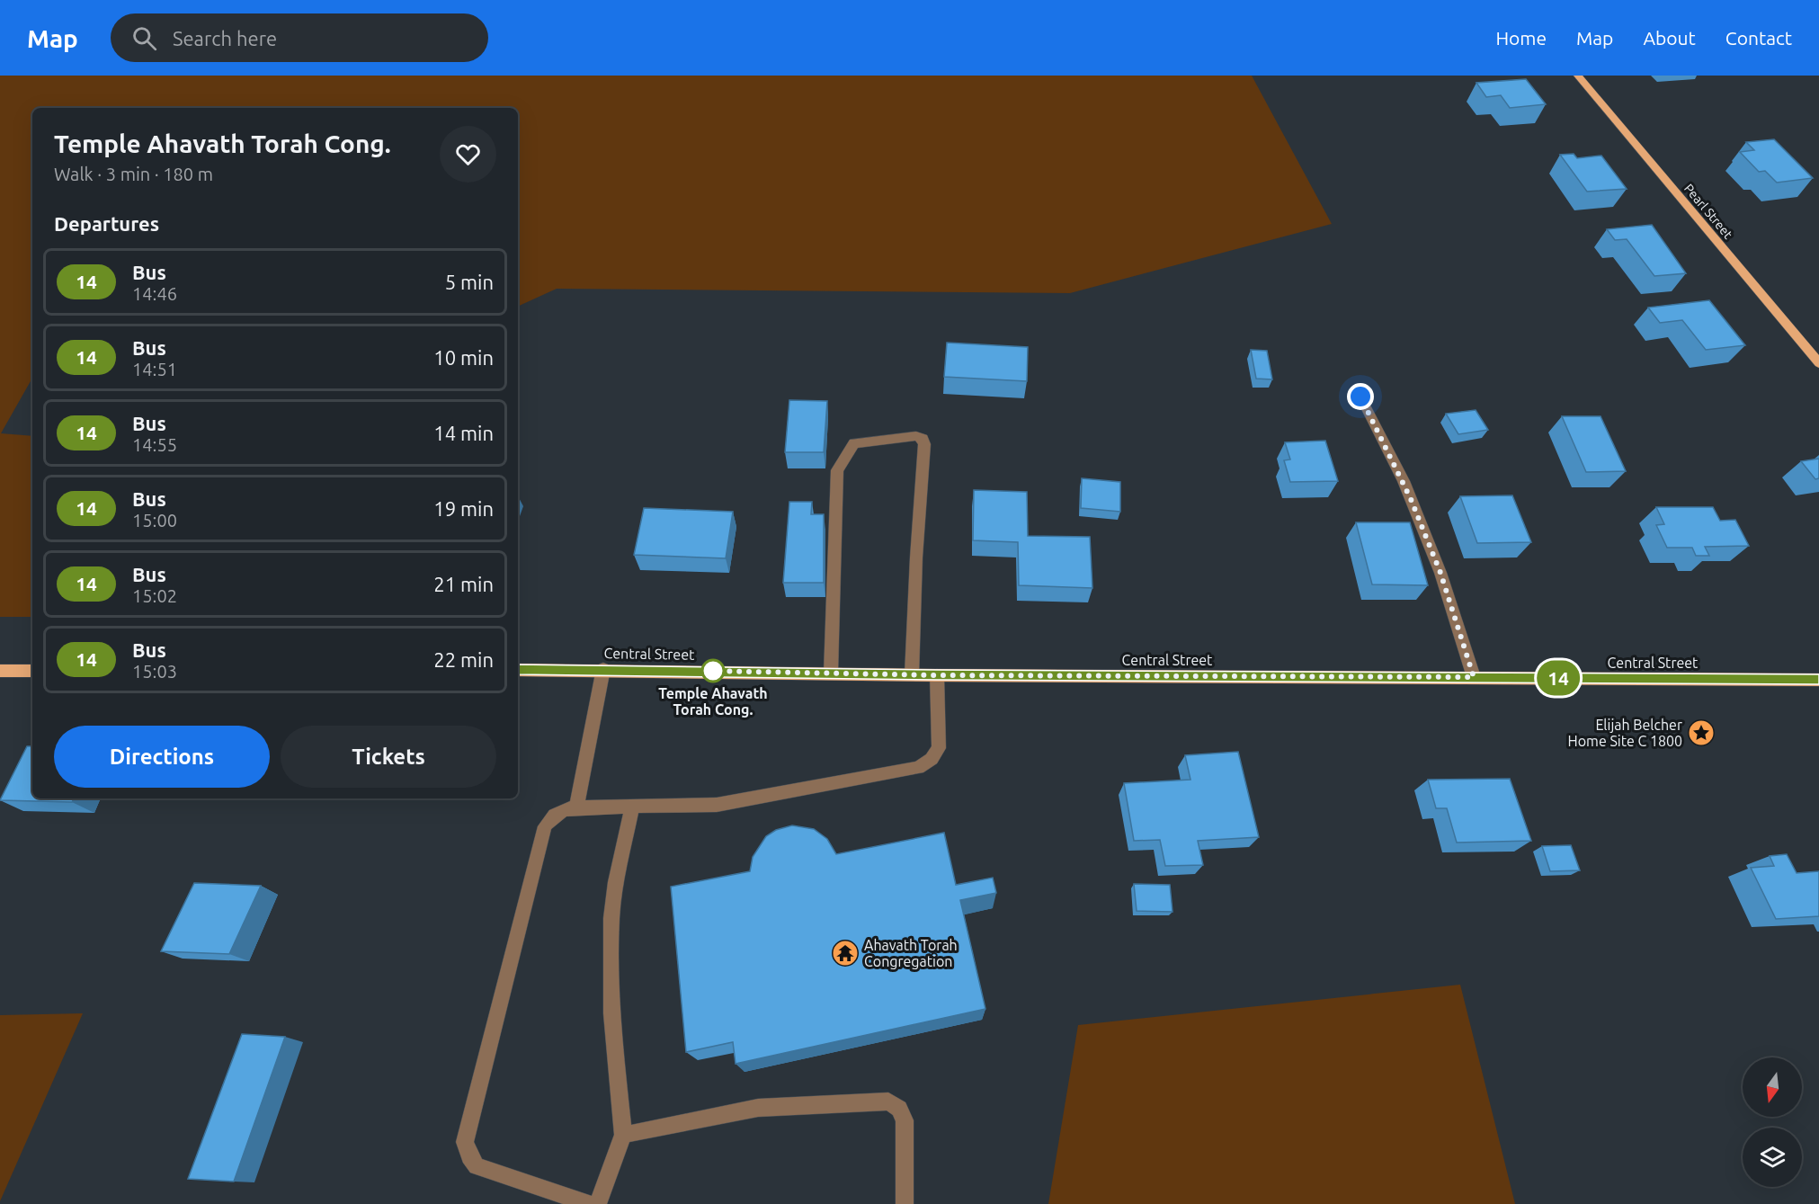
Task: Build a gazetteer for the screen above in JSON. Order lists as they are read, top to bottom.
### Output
{
  "streets": {
    "main road": ["Pearl Street", "Central Street"]
  },
  "places": {
    "other": ["Temple Ahavath Torah Cong."],
    "place": ["Elijah Belcher Home Site C 1800"],
    "temple": ["Ahavath Torah Congregation"]
  },
  "lines": ["bus line 14"],
  "north": "bottom",
  "page": {
    "header": "Map",
    "search": "Search here",
    "nav": [
      "Home",
      "Map",
      "About",
      "Contact"
    ],
    "on_map": "14",
    "heading": [
      ["Temple Ahavath Torah Cong.", "Walk · 3 min · 180 m"],
      "Departures"
    ],
    "list": [
      {
        "mark": "14",
        "name": "Bus",
        "note": "14:46",
        "value": "5 min"
      },
      {
        "mark": "14",
        "name": "Bus",
        "note": "14:51",
        "value": "10 min"
      },
      {
        "mark": "14",
        "name": "Bus",
        "note": "14:55",
        "value": "14 min"
      },
      {
        "mark": "14",
        "name": "Bus",
        "note": "15:00",
        "value": "19 min"
      },
      {
        "mark": "14",
        "name": "Bus",
        "note": "15:02",
        "value": "21 min"
      },
      {
        "mark": "14",
        "name": "Bus",
        "note": "15:03",
        "value": "22 min"
      }
    ],
    "buttons": ["Directions", "Tickets"]
  }
}
